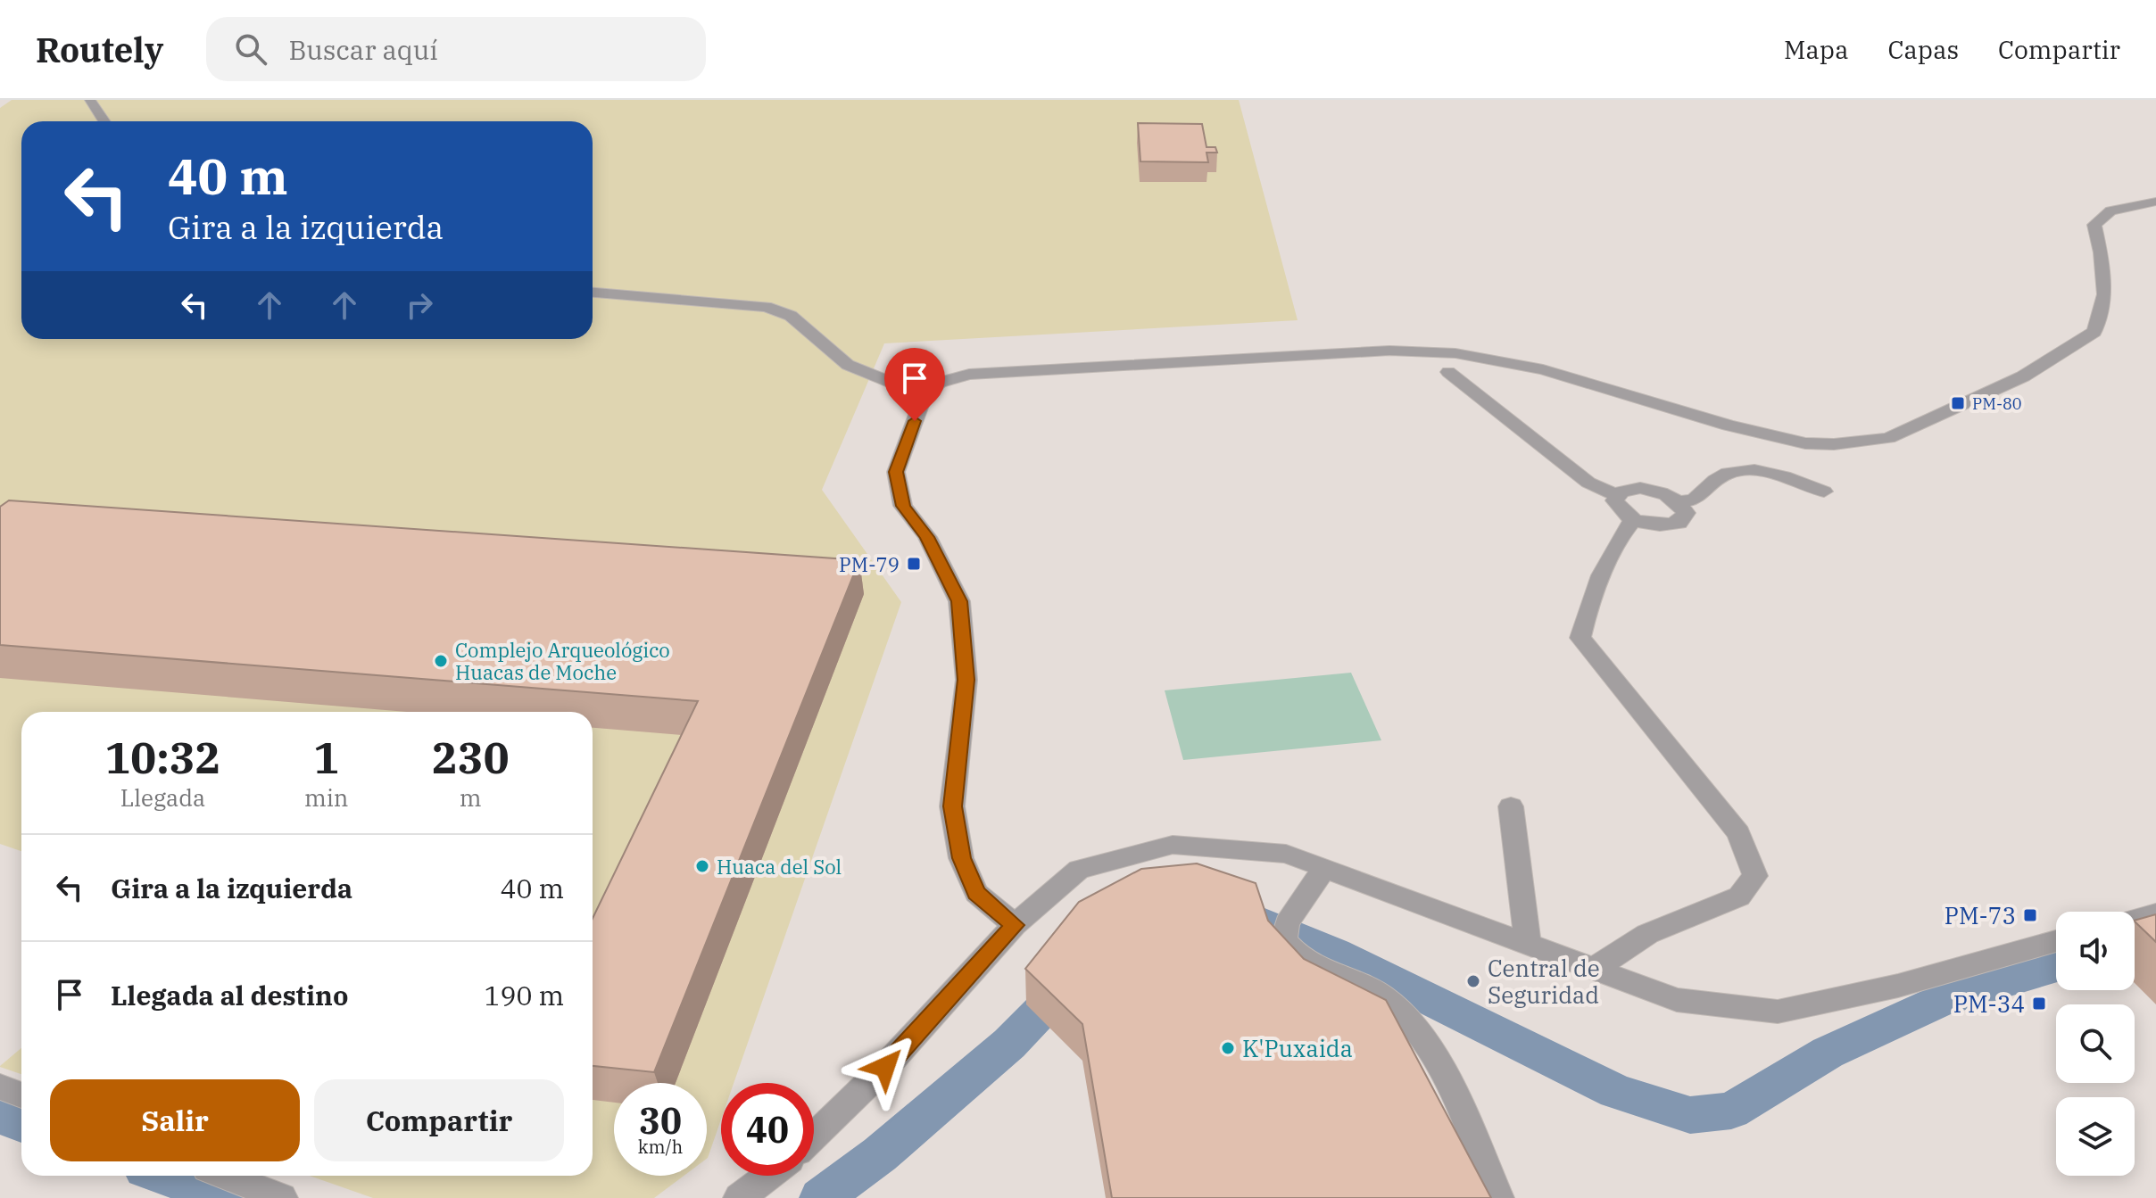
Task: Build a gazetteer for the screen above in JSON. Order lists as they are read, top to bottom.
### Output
{
  "places": {
    "transit": [
      "PM-80",
      "PM-79",
      "PM-73",
      "PM-34"
    ],
    "other": [
      "Complejo Arqueológico Huacas de Moche",
      "Huaca del Sol",
      "Central de Seguridad",
      "K'Puxaida"
    ]
  },
  "page": {
    "header": "Routely",
    "search": "Buscar aquí",
    "nav": ["Mapa", "Capas", "Compartir"],
    "turn": ["40 m", "Gira a la izquierda"],
    "eta": [
      "10:32",
      "Llegada",
      "1",
      "min",
      "230",
      "m"
    ],
    "list": [
      {
        "name": "Gira a la izquierda",
        "value": "40 m"
      },
      {
        "name": "Llegada al destino",
        "value": "190 m"
      }
    ],
    "buttons": ["Salir", "Compartir"],
    "speed": "30 km/h",
    "limit": "40"
  }
}
